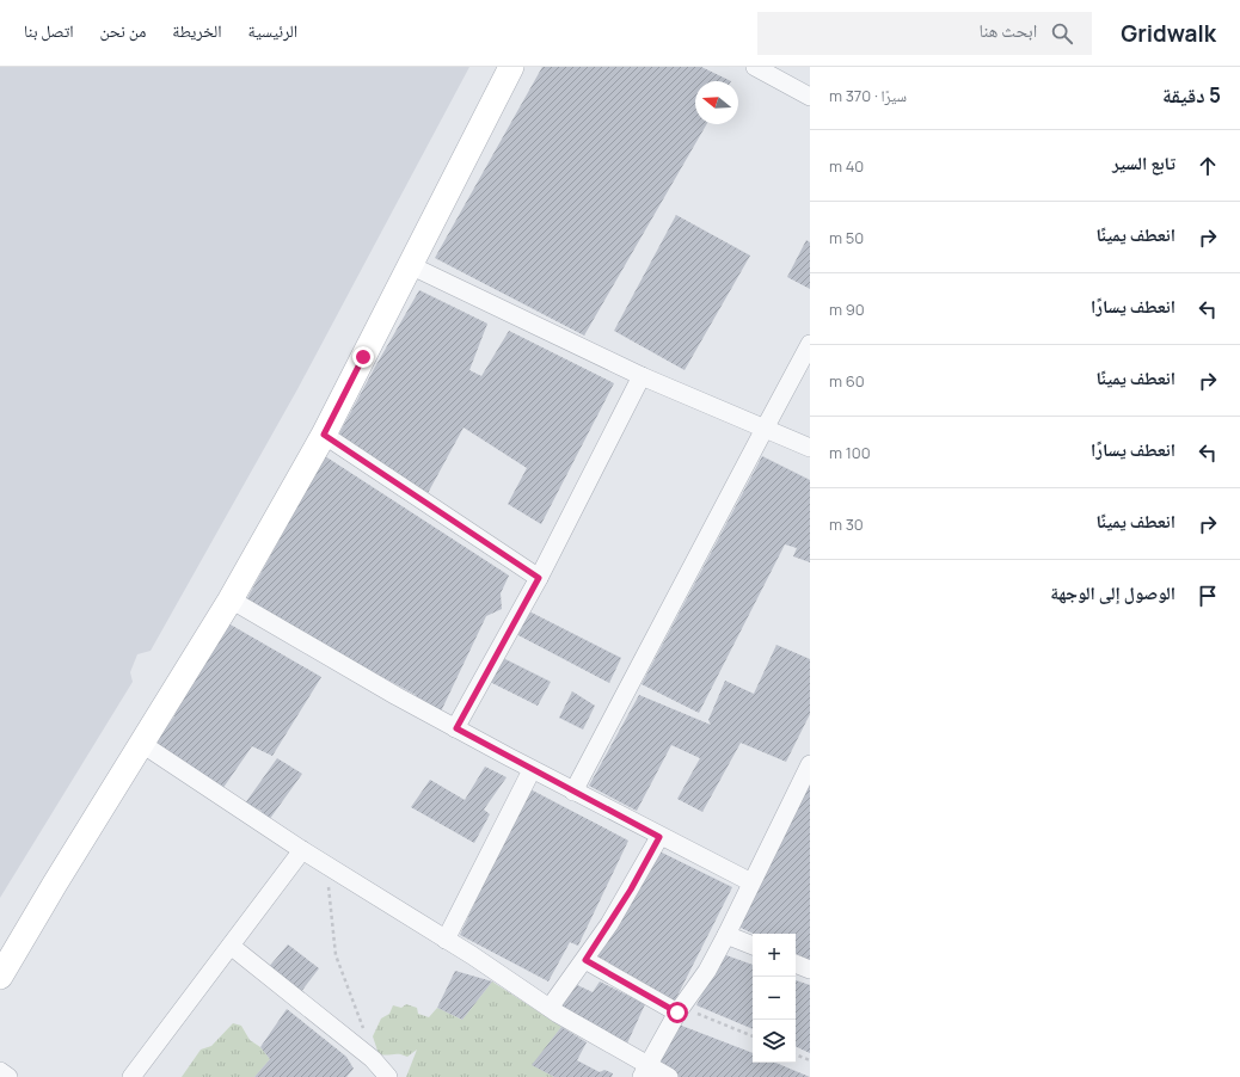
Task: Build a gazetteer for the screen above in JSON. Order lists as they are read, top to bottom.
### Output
{
  "north": "left",
  "page": {
    "header": "Gridwalk",
    "search": "ابحث هنا",
    "nav": [
      "الرئيسية",
      "الخريطة",
      "من نحن",
      "اتصل بنا"
    ],
    "heading": ["5 دقيقة", "سيرًا · 370 m"],
    "list": [
      ["تابع السير", "40 m"],
      ["انعطف يمينًا", "50 m"],
      ["انعطف يسارًا", "90 m"],
      ["انعطف يمينًا", "60 m"],
      ["انعطف يسارًا", "100 m"],
      ["انعطف يمينًا", "30 m"],
      "الوصول إلى الوجهة"
    ],
    "map_buttons": ["+", "−"]
  }
}
